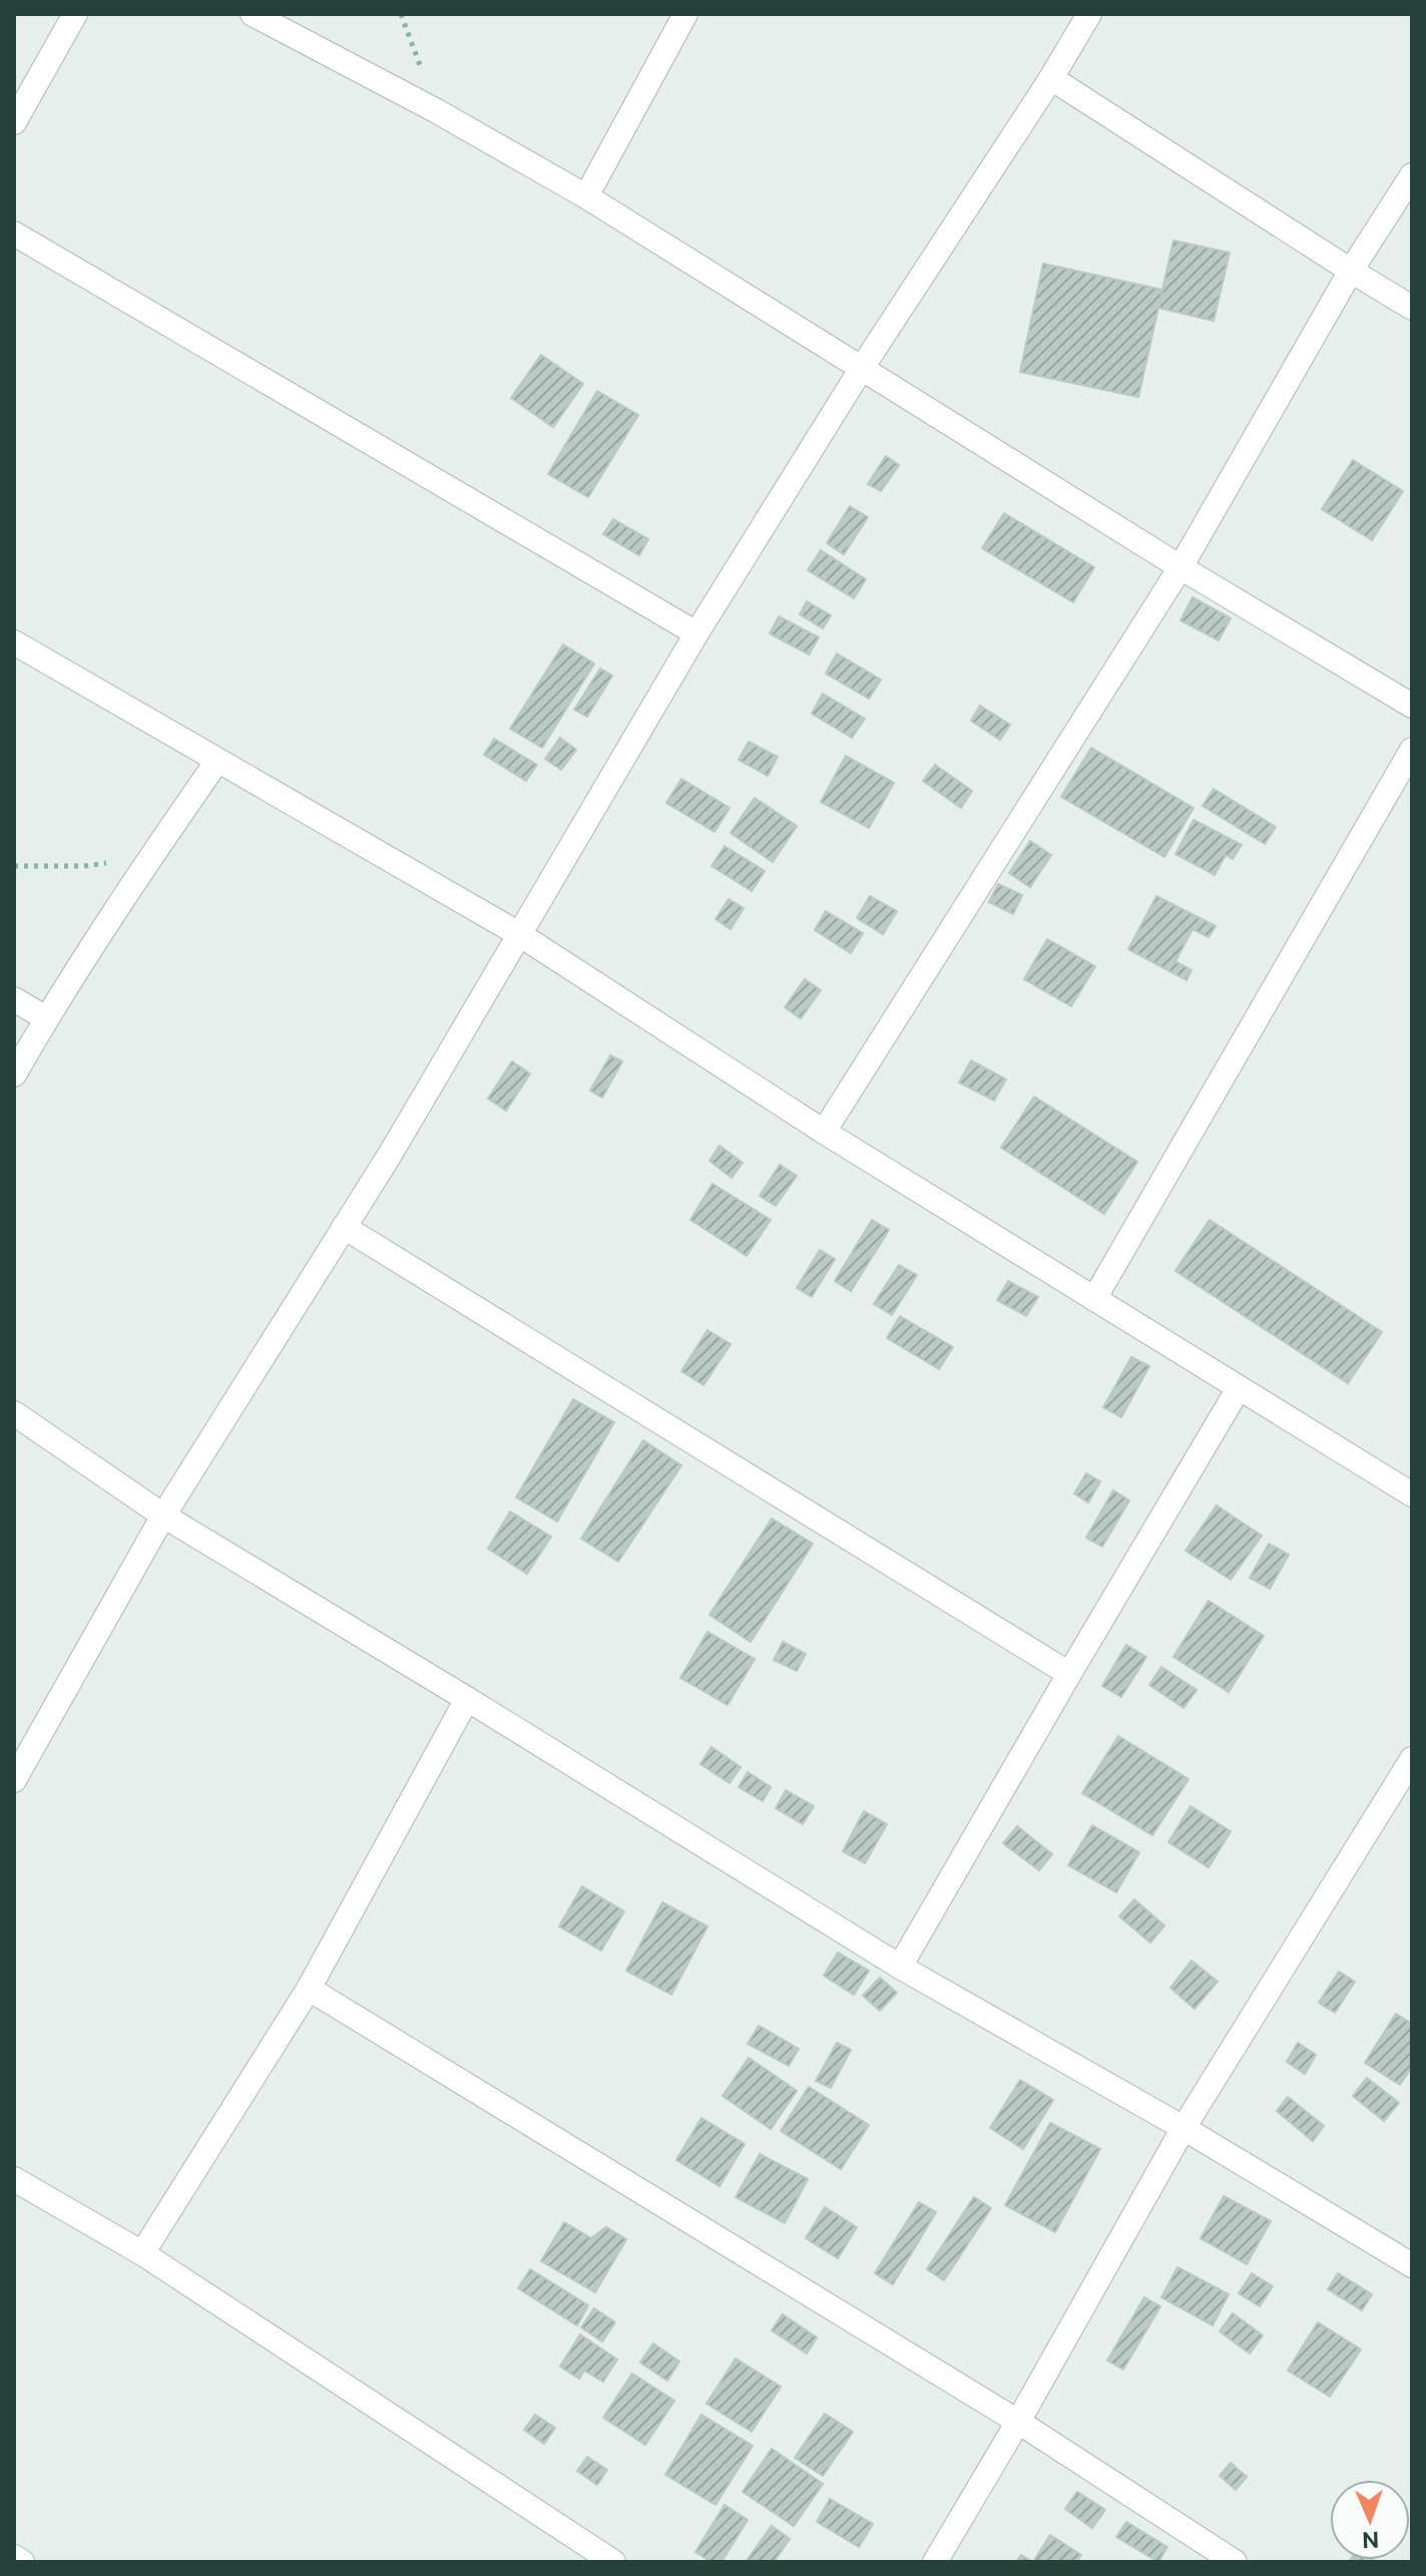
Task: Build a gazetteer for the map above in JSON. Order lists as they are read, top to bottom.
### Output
{
  "north": "bottom"
}
